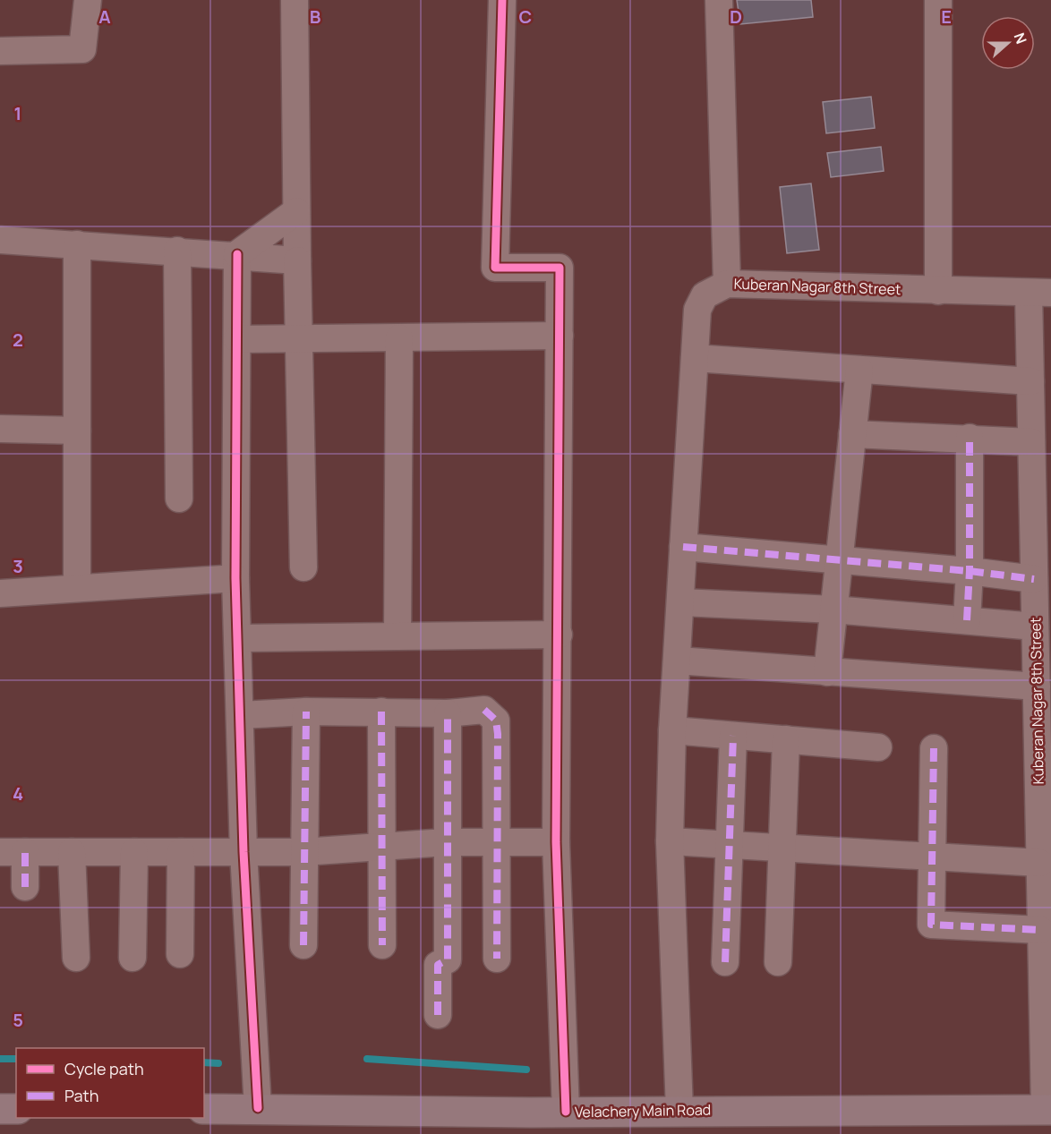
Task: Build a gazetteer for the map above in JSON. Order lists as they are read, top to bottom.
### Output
{
  "streets": {
    "main road": ["Velachery Main Road"],
    "street": ["Kuberan Nagar 8th Street"]
  },
  "crossings": [
    ["Kuberan Nagar 8th Street", "Velachery Main Road"]
  ],
  "legend": ["Cycle path", "Path"],
  "north": "right",
  "grid": {
    "columns": [
      "A",
      "B",
      "C",
      "D",
      "E"
    ],
    "rows": [
      "1",
      "2",
      "3",
      "4",
      "5"
    ]
  }
}
